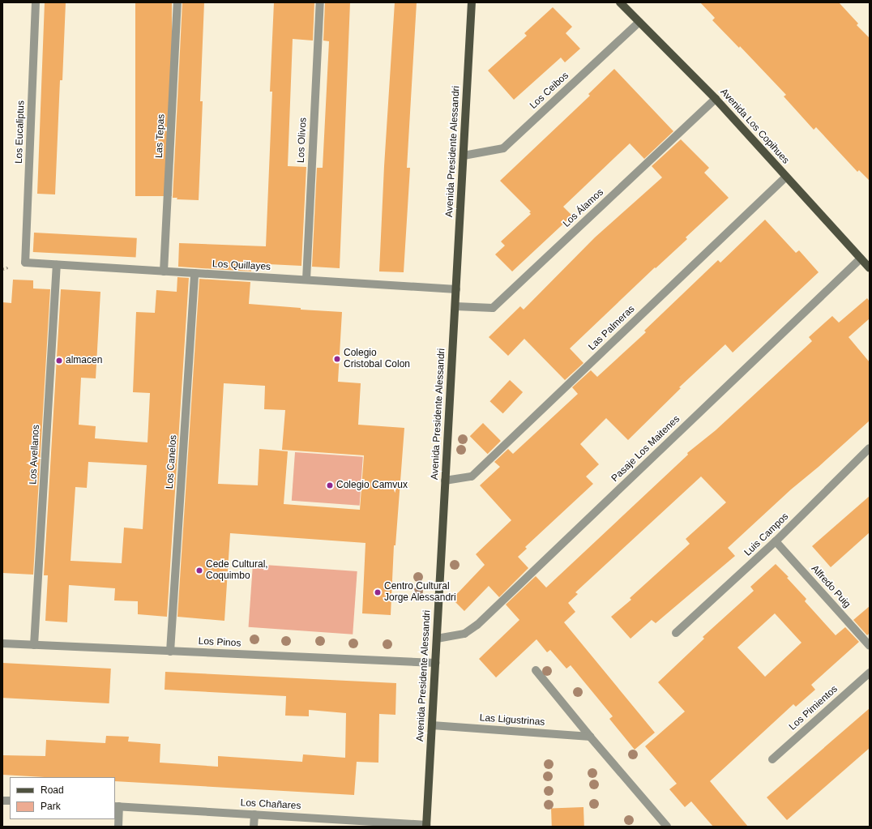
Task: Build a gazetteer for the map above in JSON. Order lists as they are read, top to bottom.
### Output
{
  "streets": {
    "main road": ["Avenida Los Copihues", "Avenida Presidente Alessandri"],
    "street": [
      "Los Ceibos",
      "Los Eucaliptus",
      "Las Tepas",
      "Los Olivos",
      "Los Álamos",
      "Los Quillayes",
      "Las Palmeras",
      "Pasaje Los Maitenes",
      "Los Avellanos",
      "Los Canelos",
      "Luis Campos",
      "Alfredo Puig",
      "Los Pinos",
      "Los Pimientos",
      "Las Ligustrinas",
      "Los Chañares"
    ]
  },
  "crossings": [
    ["Los Ceibos", "Avenida Los Copihues"],
    ["Los Ceibos", "Avenida Presidente Alessandri"],
    ["Avenida Los Copihues", "Los Álamos"],
    ["Avenida Los Copihues", "Las Palmeras"],
    ["Avenida Los Copihues", "Pasaje Los Maitenes"],
    ["Los Eucaliptus", "Los Quillayes"],
    ["Las Tepas", "Los Quillayes"],
    ["Los Olivos", "Los Quillayes"],
    ["Avenida Presidente Alessandri", "Los Álamos"],
    ["Avenida Presidente Alessandri", "Los Quillayes"],
    ["Avenida Presidente Alessandri", "Las Palmeras"],
    ["Avenida Presidente Alessandri", "Pasaje Los Maitenes"],
    ["Avenida Presidente Alessandri", "Los Pinos"],
    ["Avenida Presidente Alessandri", "Las Ligustrinas"],
    ["Avenida Presidente Alessandri", "Los Chañares"],
    ["Los Quillayes", "Los Avellanos"],
    ["Los Quillayes", "Los Canelos"],
    ["Los Avellanos", "Los Pinos"],
    ["Los Canelos", "Los Pinos"],
    ["Luis Campos", "Alfredo Puig"]
  ],
  "places": [
    "Colegio Cristobal Colon",
    "almacen",
    "Colegio Camvux",
    "Cede Cultural, Coquimbo",
    "Centro Cultural Jorge Alessandri"
  ],
  "legend": ["Road", "Park"]
}
